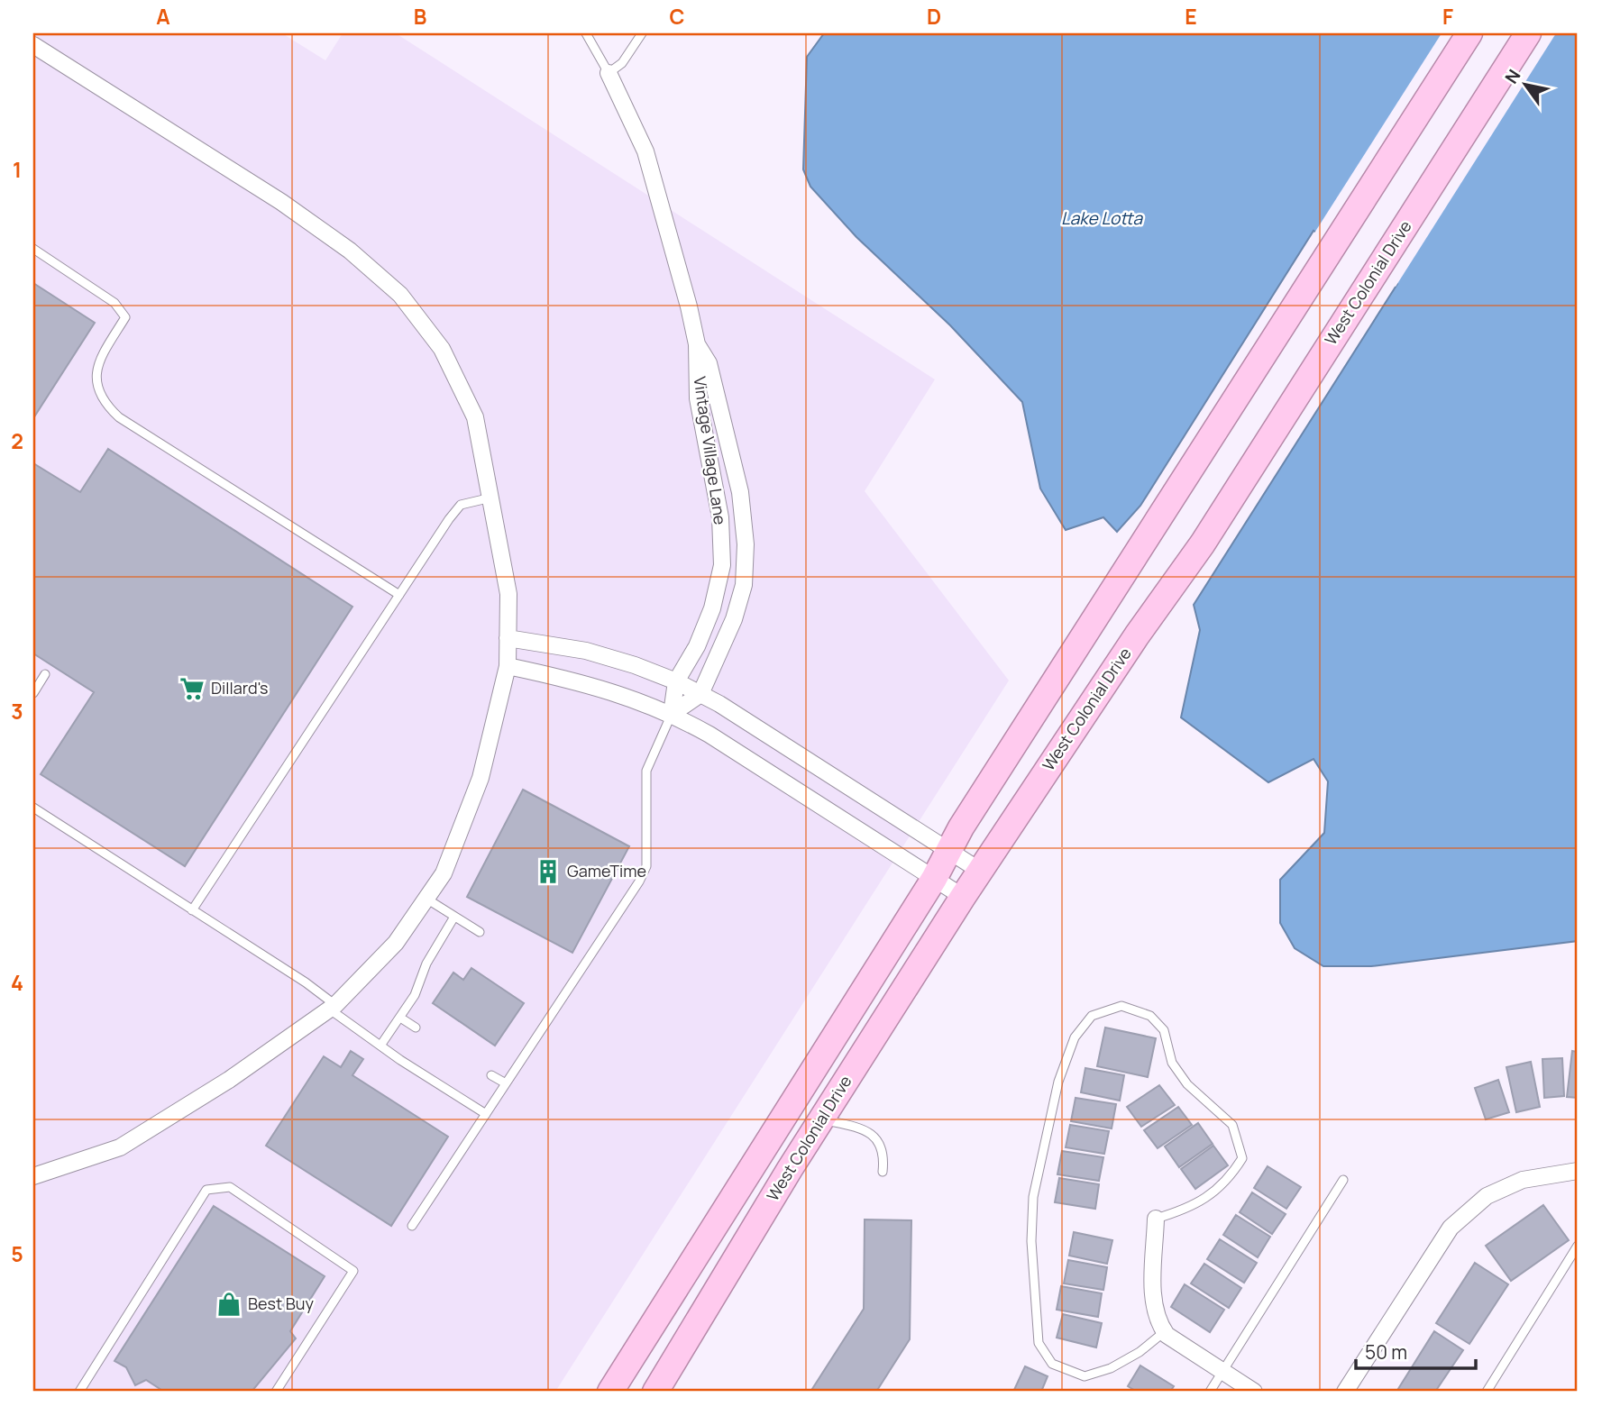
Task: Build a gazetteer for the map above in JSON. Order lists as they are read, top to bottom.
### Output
{
  "streets": {
    "highway": ["West Colonial Drive"],
    "street": ["Vintage Village Lane"]
  },
  "water": ["Lake Lotta"],
  "places": {
    "supermarket": ["Dillard's"],
    "building": ["GameTime"],
    "shop": ["Best Buy"]
  },
  "scale_bar": "50 m",
  "north": "top left",
  "grid": {
    "columns": [
      "A",
      "B",
      "C",
      "D",
      "E",
      "F"
    ],
    "rows": [
      "1",
      "2",
      "3",
      "4",
      "5"
    ]
  }
}
